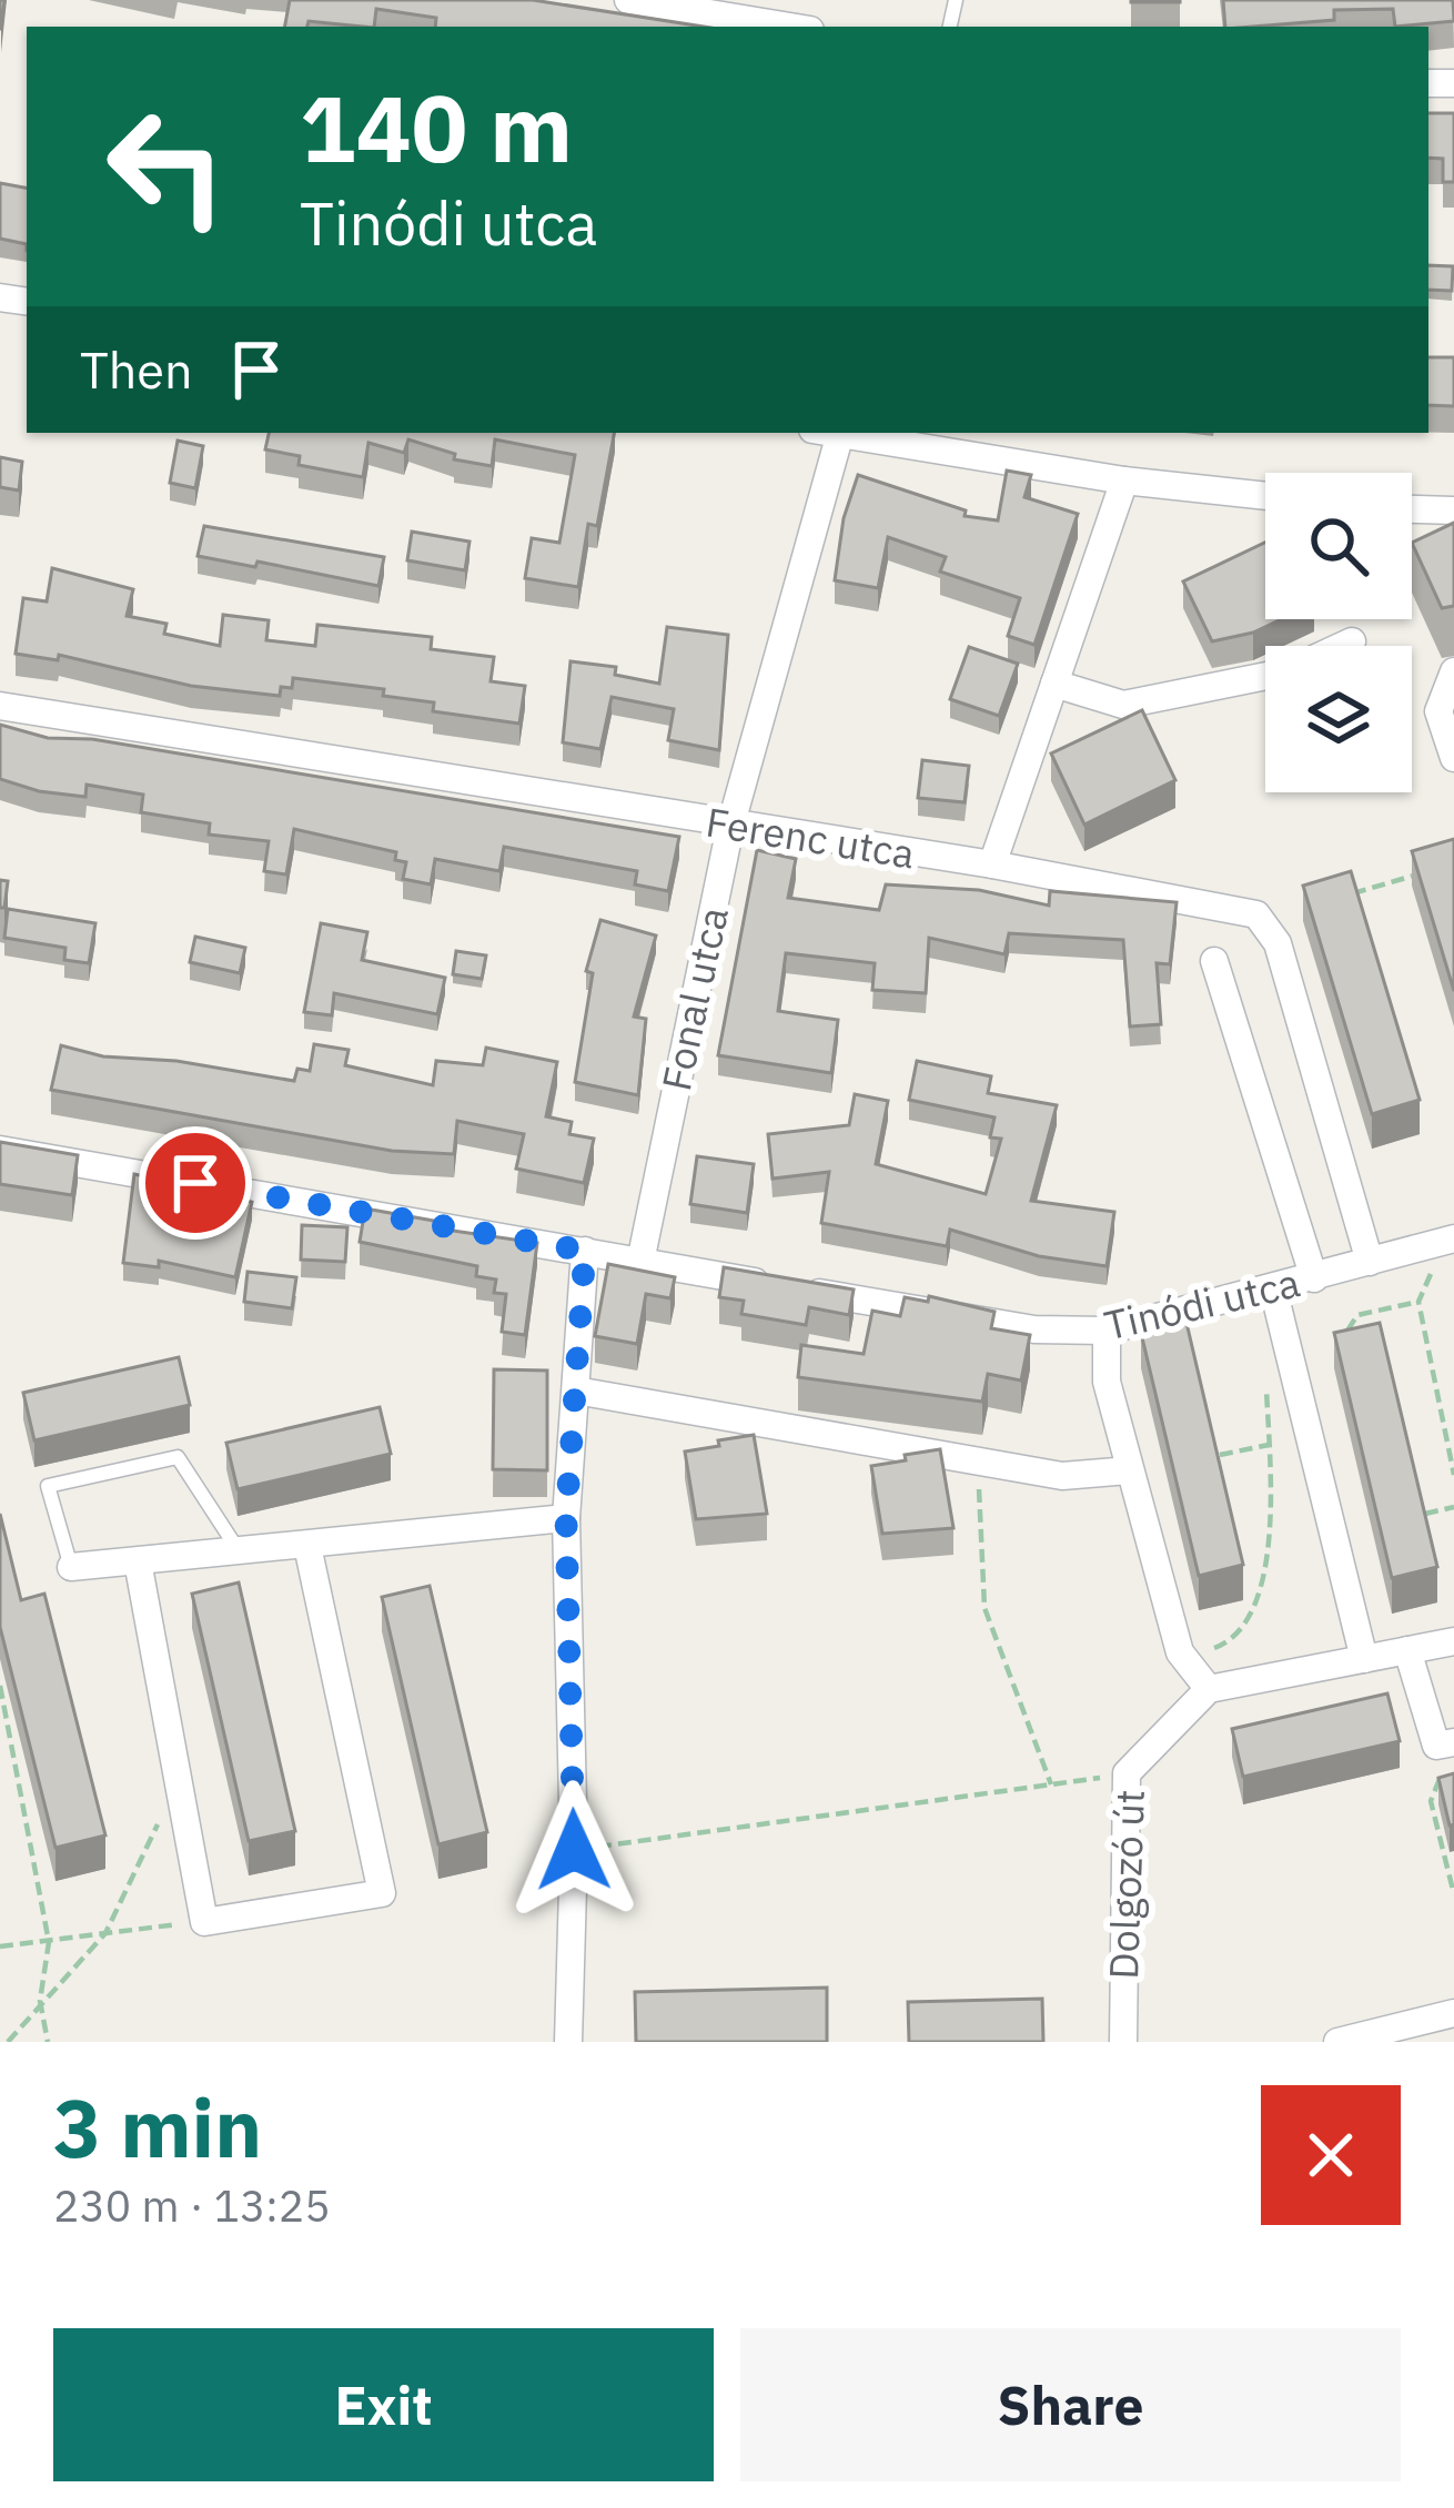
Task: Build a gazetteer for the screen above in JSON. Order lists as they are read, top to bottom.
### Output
{
  "streets": {
    "street": [
      "Ferenc utca",
      "Fonal utca",
      "Tinódi utca",
      "Dolgozó út"
    ]
  },
  "crossings": [
    ["Ferenc utca", "Fonal utca"],
    ["Ferenc utca", "Tinódi utca"],
    ["Fonal utca", "Tinódi utca"]
  ],
  "page": {
    "turn": ["140 m", "Tinódi utca"],
    "then": "Then",
    "heading": ["3 min", "230 m · 13:25"],
    "buttons": ["Exit", "Share"]
  }
}
